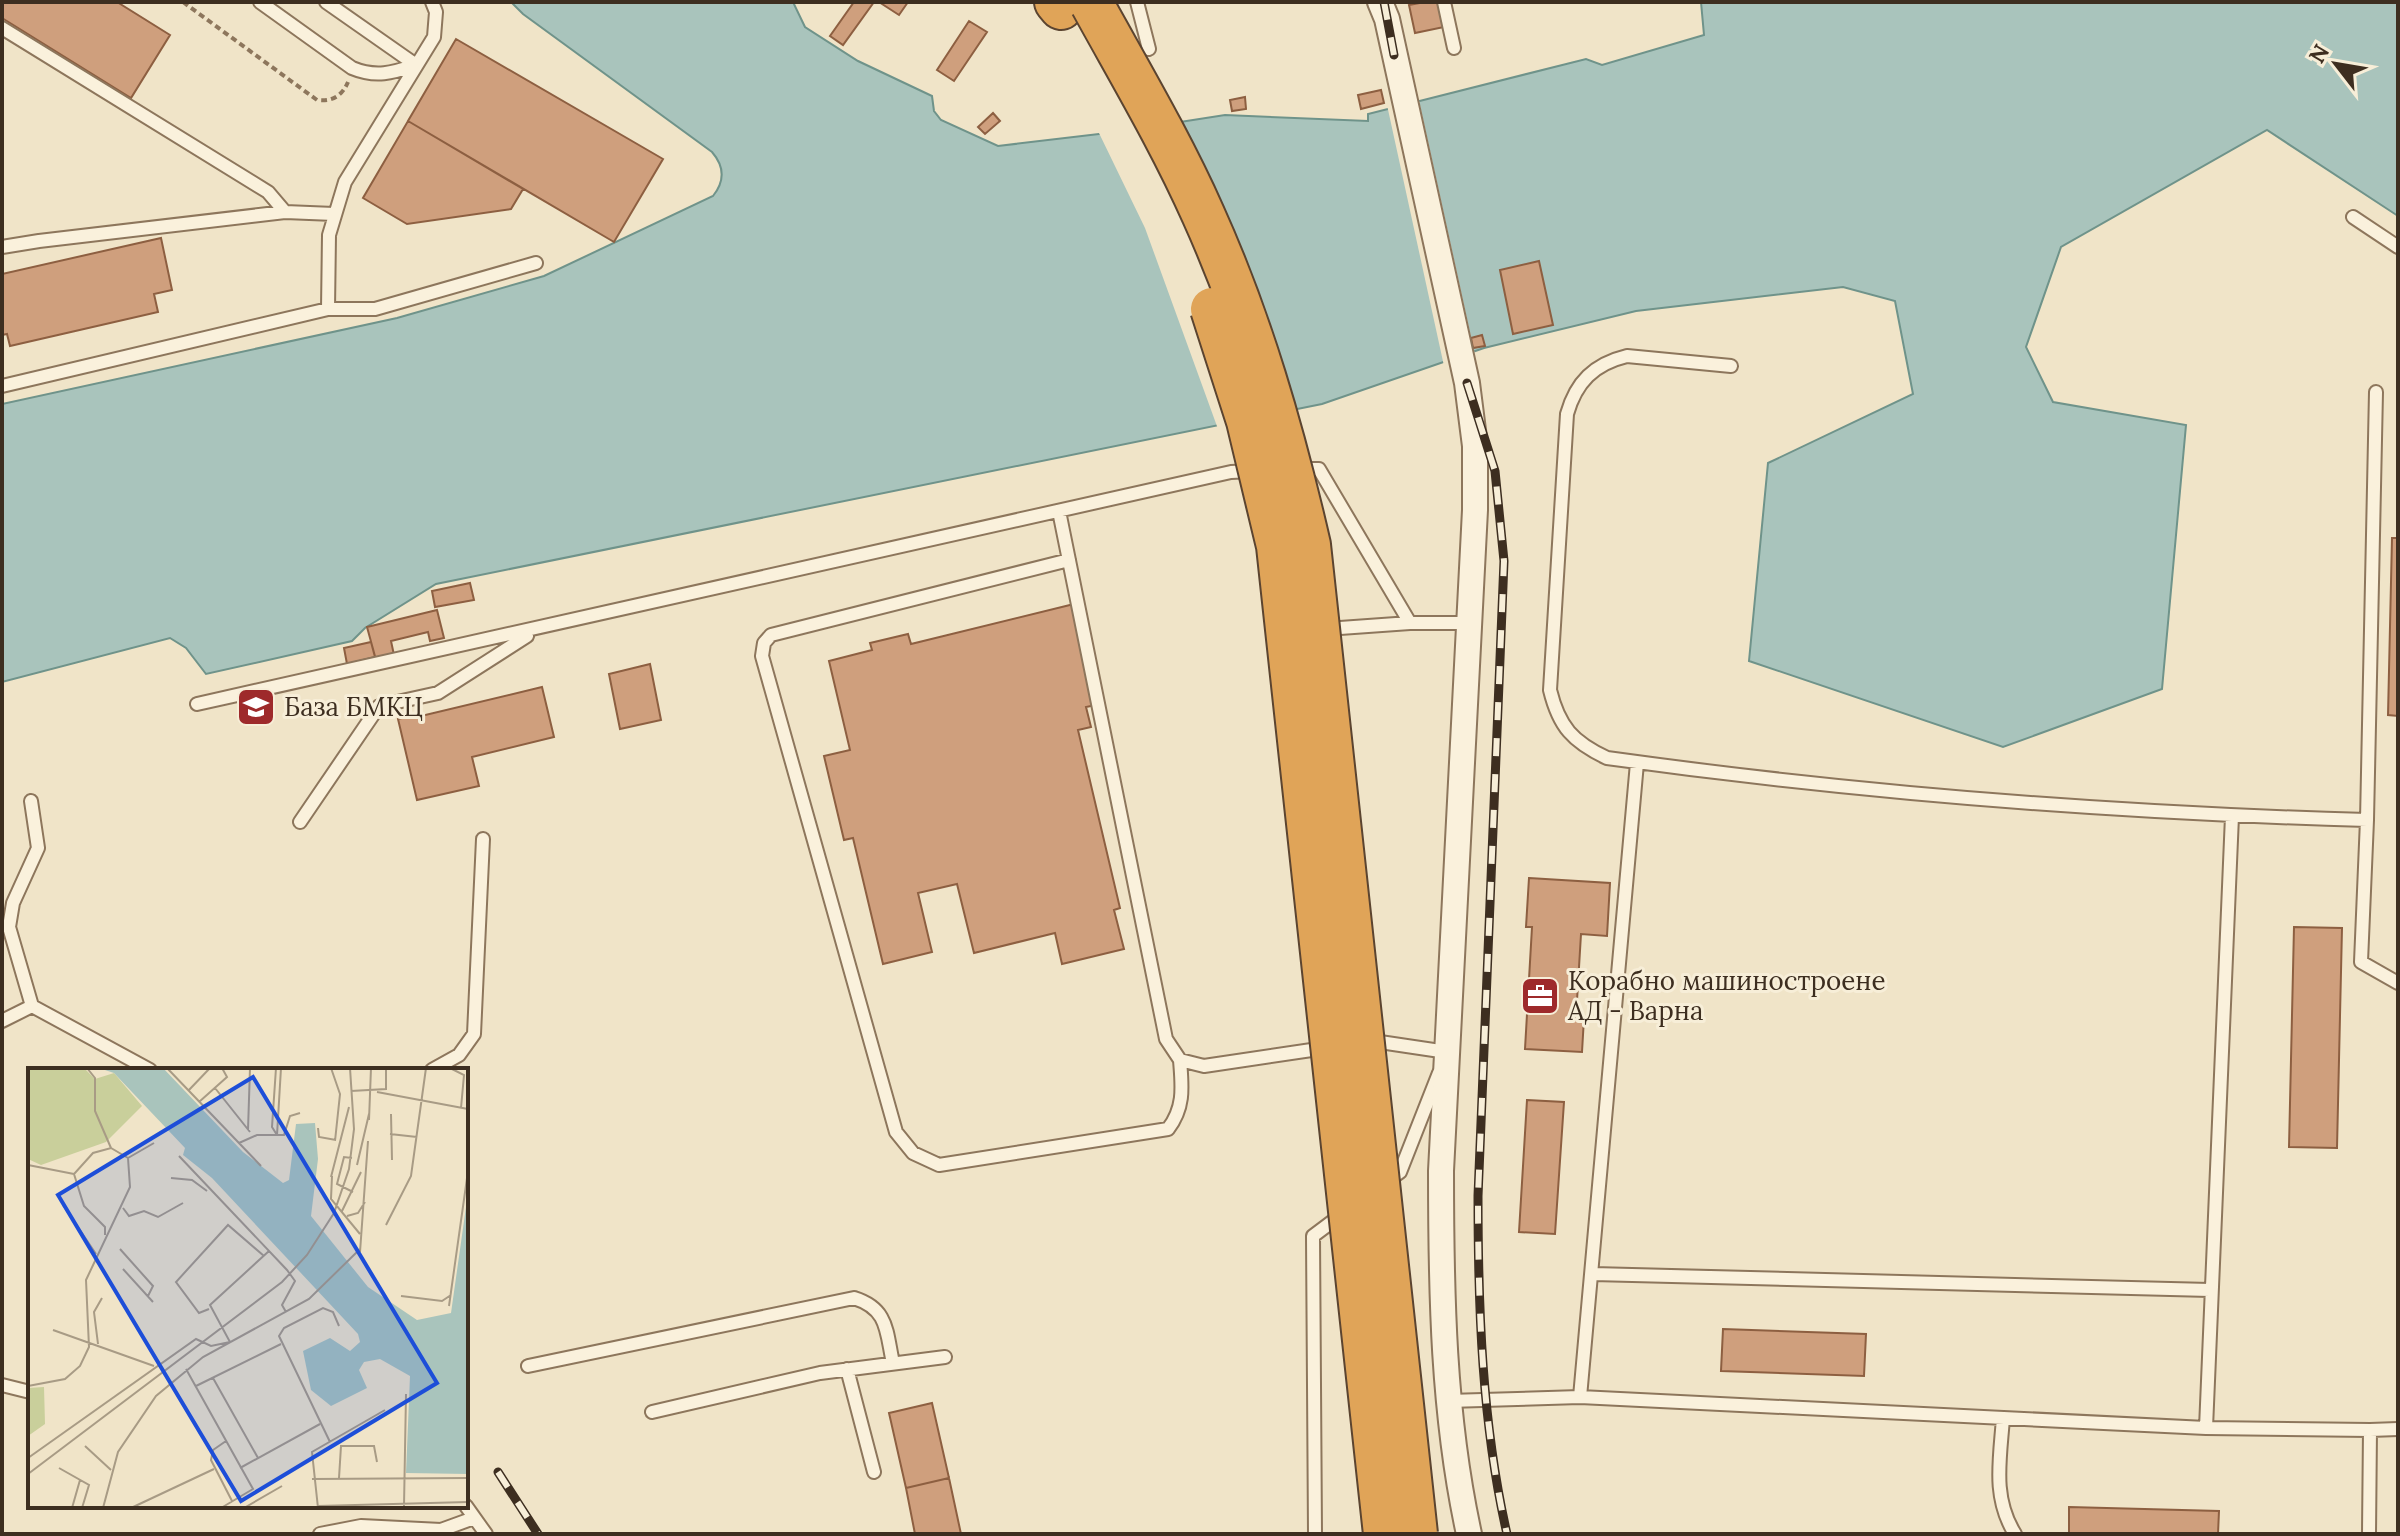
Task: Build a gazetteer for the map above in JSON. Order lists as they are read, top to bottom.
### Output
{
  "places": {
    "school or university": ["База БМКЦ"],
    "office": ["Корабно машиностроене АД - Варна"]
  },
  "north": "top left"
}
